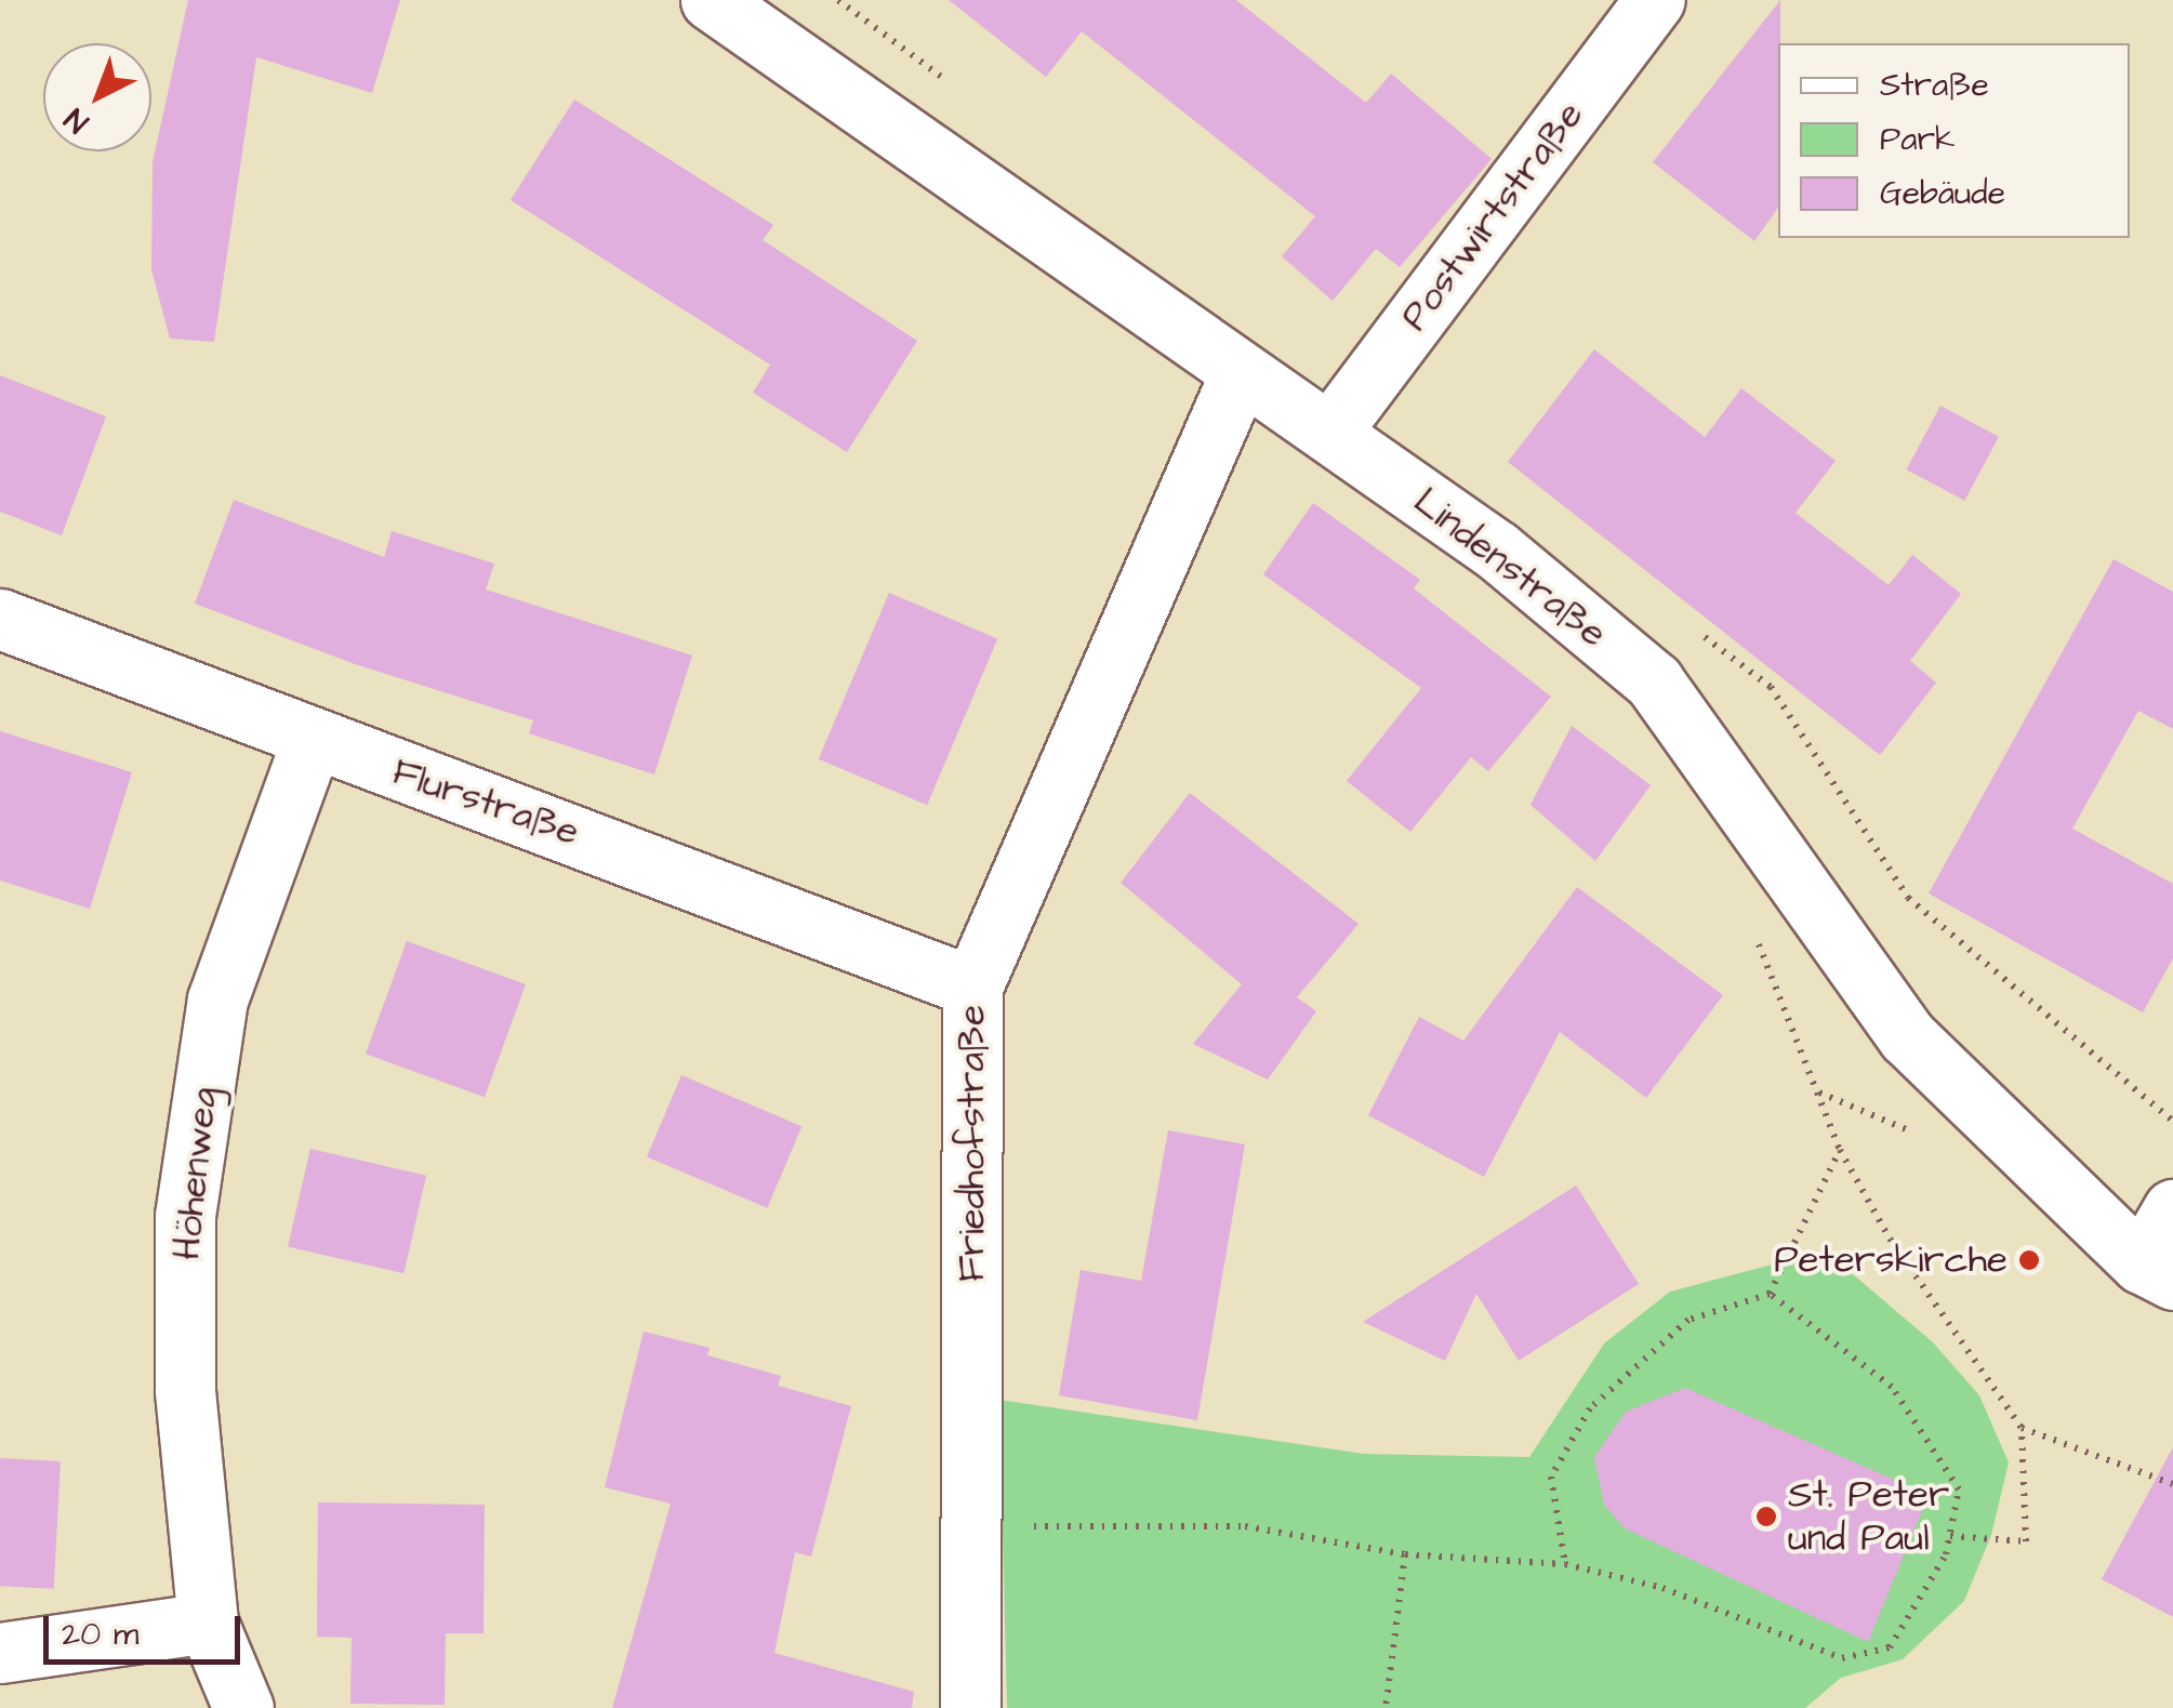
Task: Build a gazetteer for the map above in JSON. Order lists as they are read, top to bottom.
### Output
{
  "streets": {
    "street": [
      "Postwirtstraße",
      "Lindenstraße",
      "Flurstraße",
      "Friedhofstraße",
      "Höhenweg"
    ]
  },
  "crossings": [
    ["Postwirtstraße", "Lindenstraße"],
    ["Lindenstraße", "Friedhofstraße"],
    ["Flurstraße", "Friedhofstraße"],
    ["Flurstraße", "Höhenweg"]
  ],
  "places": ["Peterskirche", "St. Peter und Paul"],
  "legend": ["Straße", "Park", "Gebäude"],
  "scale_bar": "20 m",
  "north": "bottom left"
}
